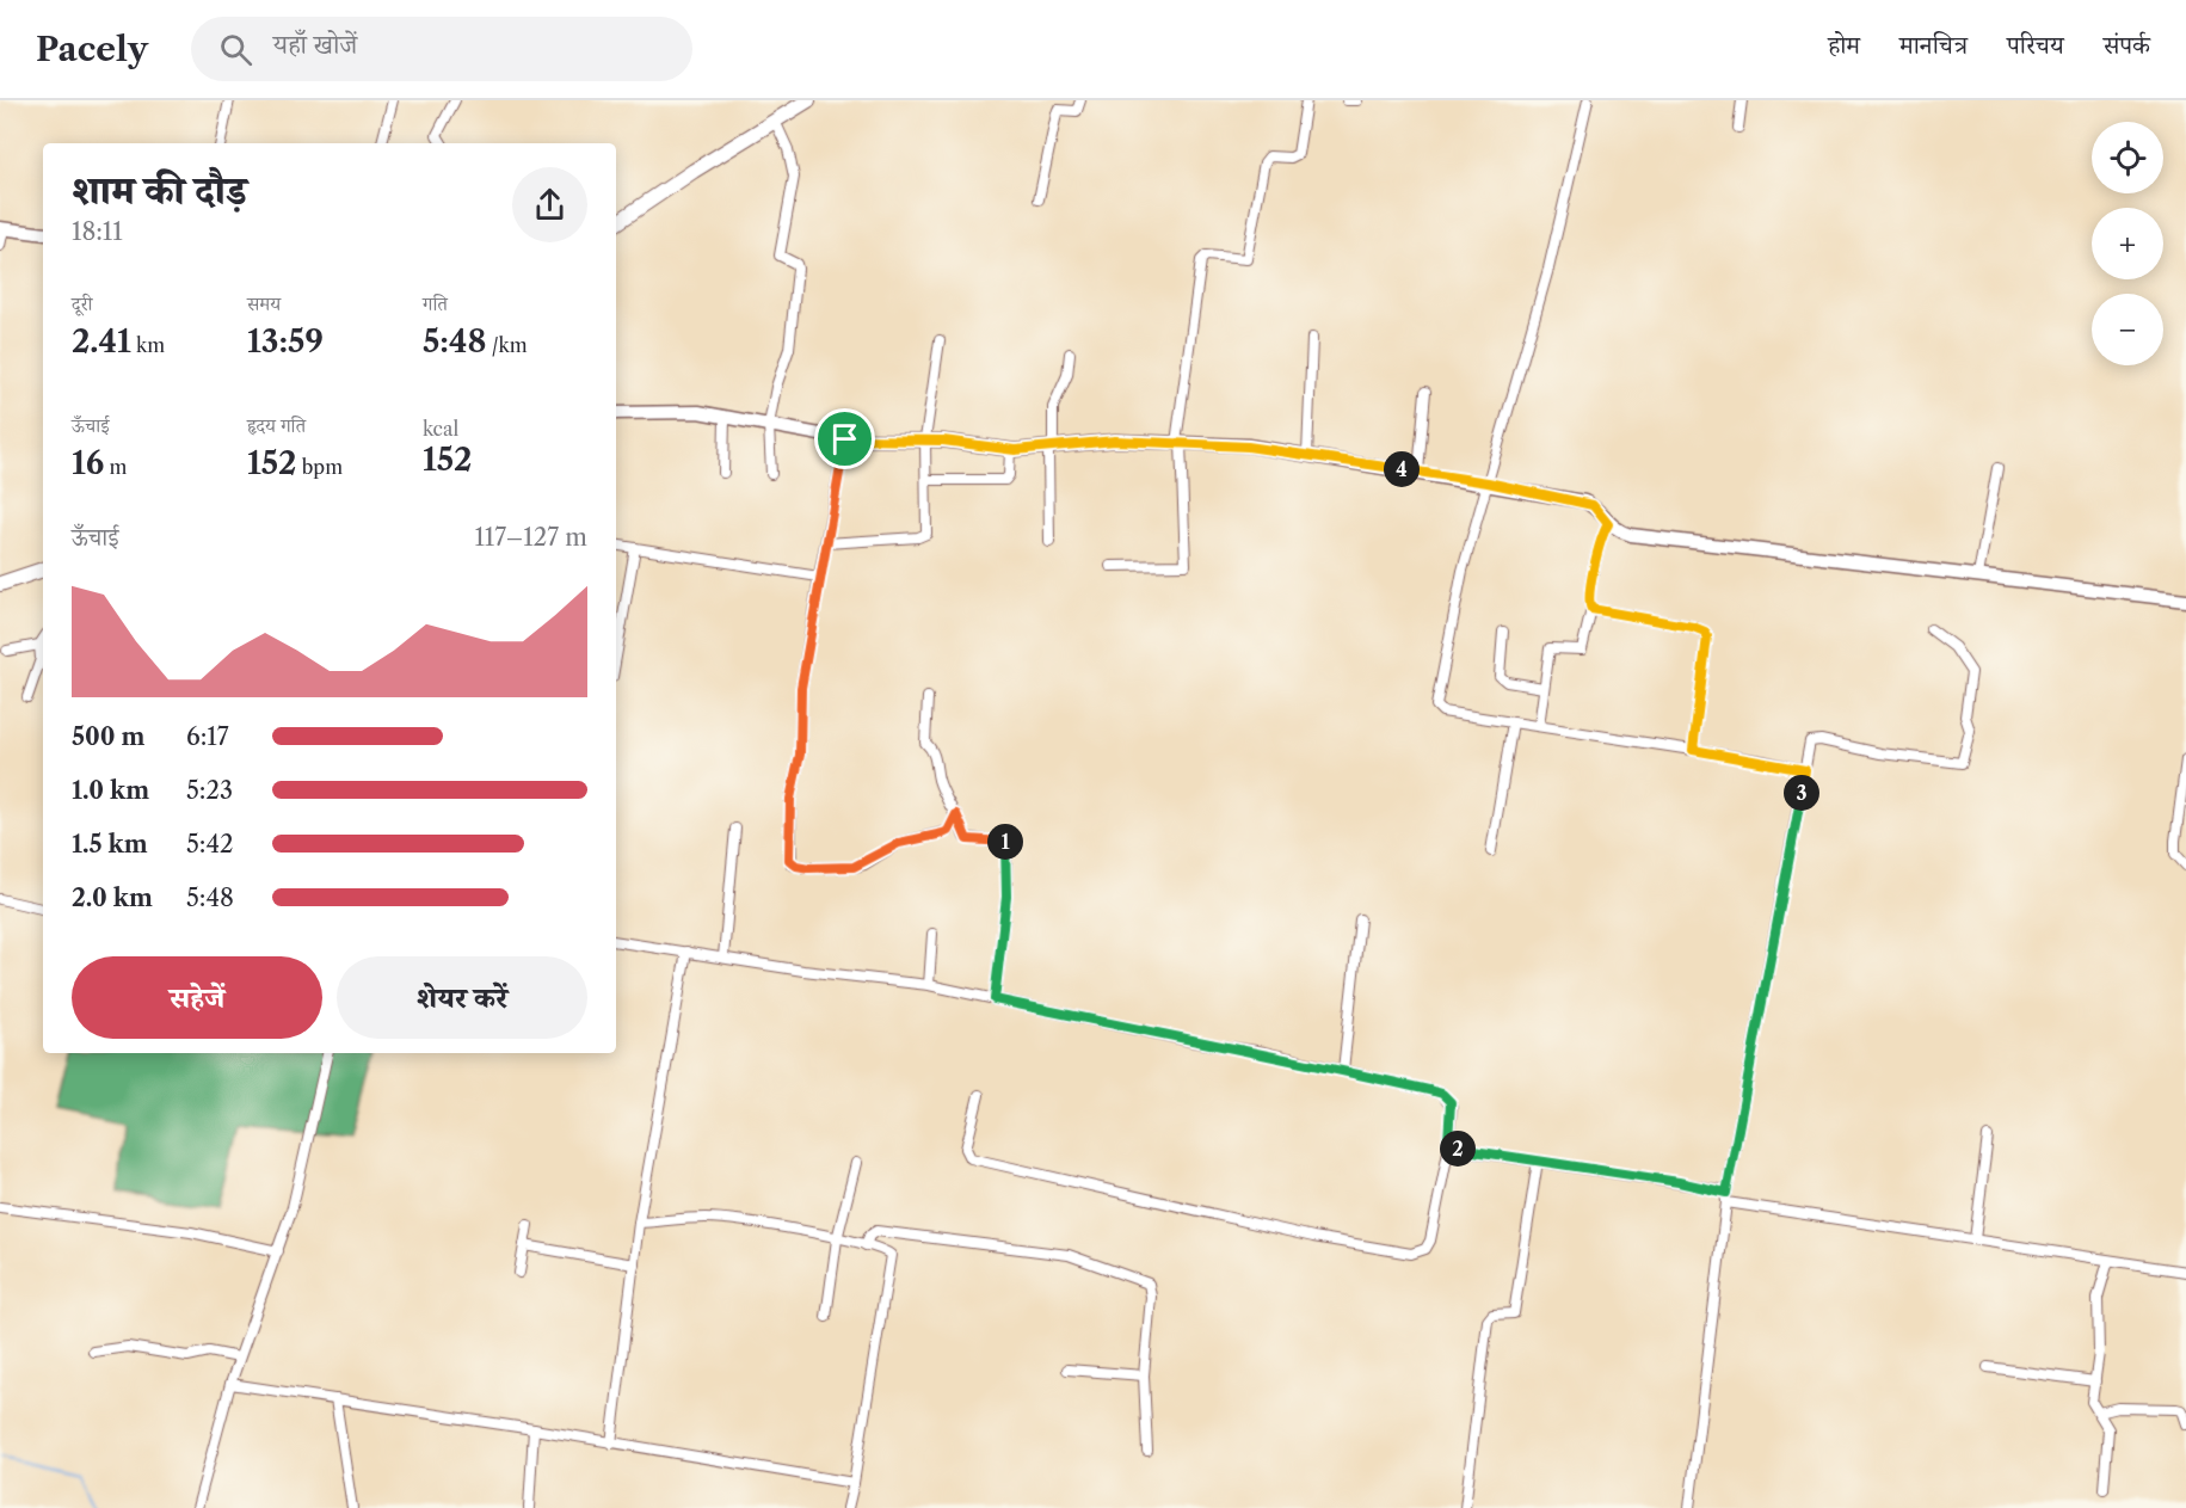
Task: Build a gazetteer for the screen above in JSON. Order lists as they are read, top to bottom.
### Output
{
  "page": {
    "header": "Pacely",
    "search": "यहाँ खोजें",
    "nav": [
      "होम",
      "मानचित्र",
      "परिचय",
      "संपर्क"
    ],
    "map_buttons": ["+", "−"],
    "heading": ["शाम की दौड़", "18:11"],
    "stats": [
      ["दूरी", "2.41 km"],
      ["समय", "13:59"],
      ["गति", "5:48 /km"],
      ["ऊँचाई", "16 m"],
      ["हृदय गति", "152 bpm"],
      ["kcal", "152"]
    ],
    "pins": [
      "4",
      "3",
      "1",
      "2"
    ],
    "chart": ["ऊँचाई", "117–127 m"],
    "list": [
      {
        "name": "500 m",
        "note": "6:17"
      },
      {
        "name": "1.0 km",
        "note": "5:23"
      },
      {
        "name": "1.5 km",
        "note": "5:42"
      },
      {
        "name": "2.0 km",
        "note": "5:48"
      }
    ],
    "buttons": ["सहेजें", "शेयर करें"]
  }
}
